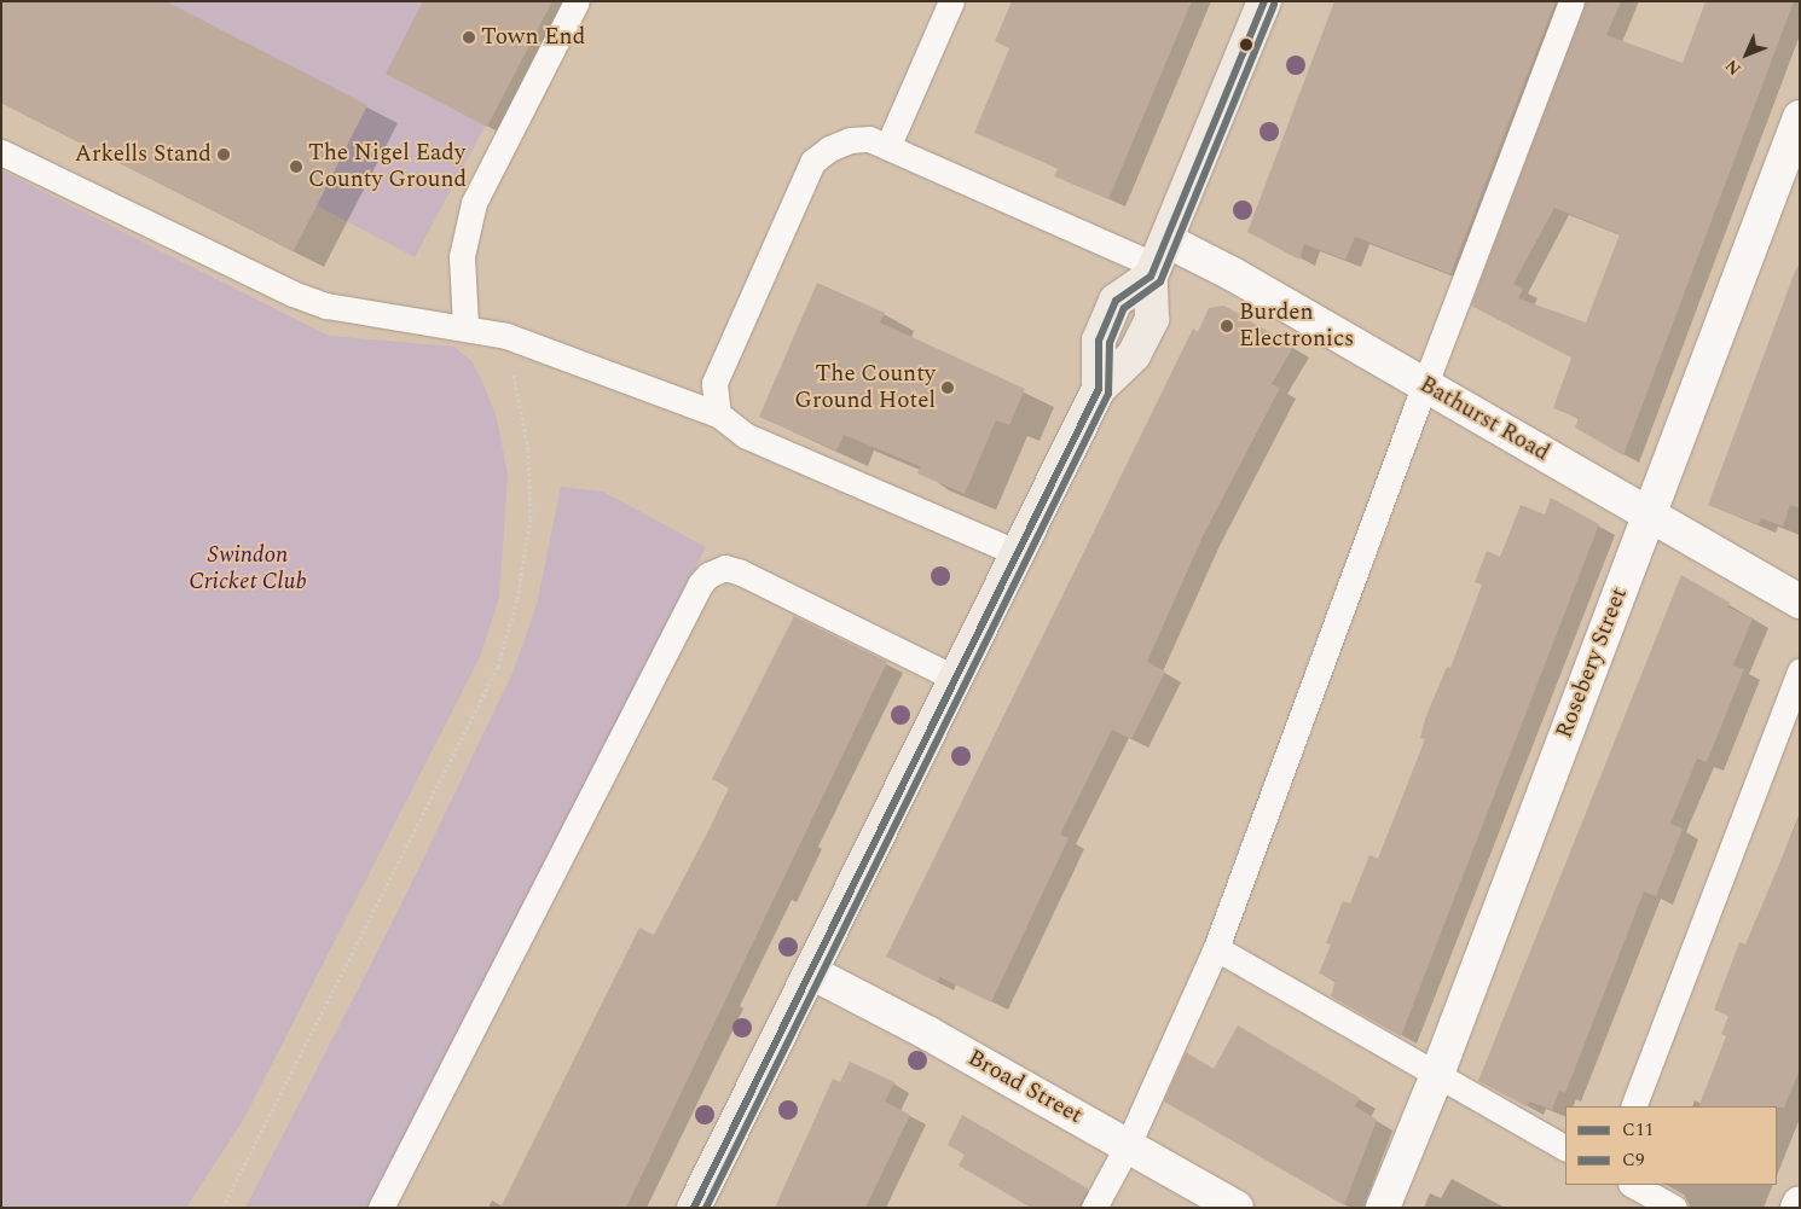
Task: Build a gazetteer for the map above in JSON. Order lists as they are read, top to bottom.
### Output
{
  "streets": {
    "street": ["Bathurst Road", "Rosebery Street", "Broad Street"]
  },
  "crossings": [
    ["Bathurst Road", "Rosebery Street"]
  ],
  "parks": ["Swindon Cricket Club"],
  "places": [
    "Town End",
    "Arkells Stand",
    "The Nigel Eady County Ground",
    "Burden Electronics",
    "The County Ground Hotel"
  ],
  "lines": ["transit line C11", "transit line C9"],
  "legend": ["C11", "C9"],
  "north": "bottom left"
}
